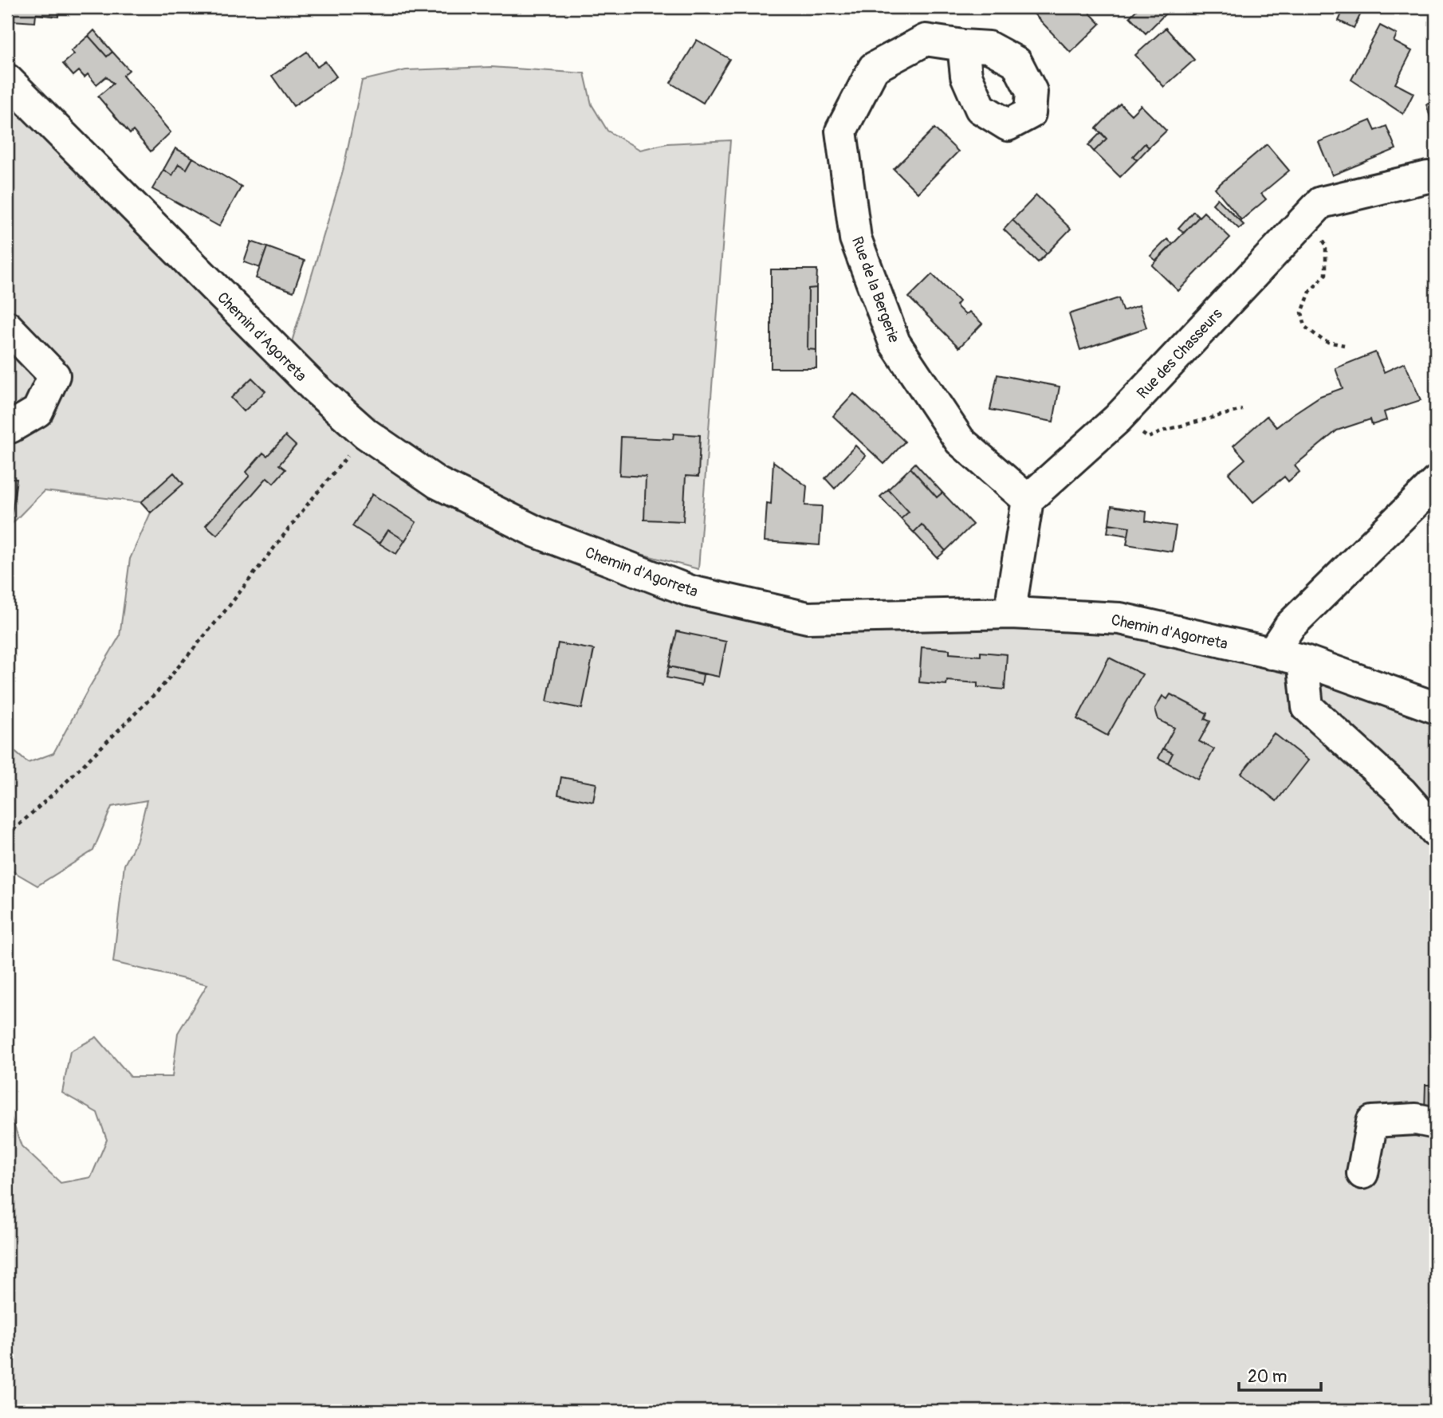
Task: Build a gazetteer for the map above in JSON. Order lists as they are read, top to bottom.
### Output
{
  "streets": {
    "street": ["Rue de la Bergerie", "Chemin d'Agorreta", "Rue des Chasseurs"]
  },
  "crossings": [
    ["Rue de la Bergerie", "Rue des Chasseurs"]
  ],
  "scale_bar": "20 m"
}
